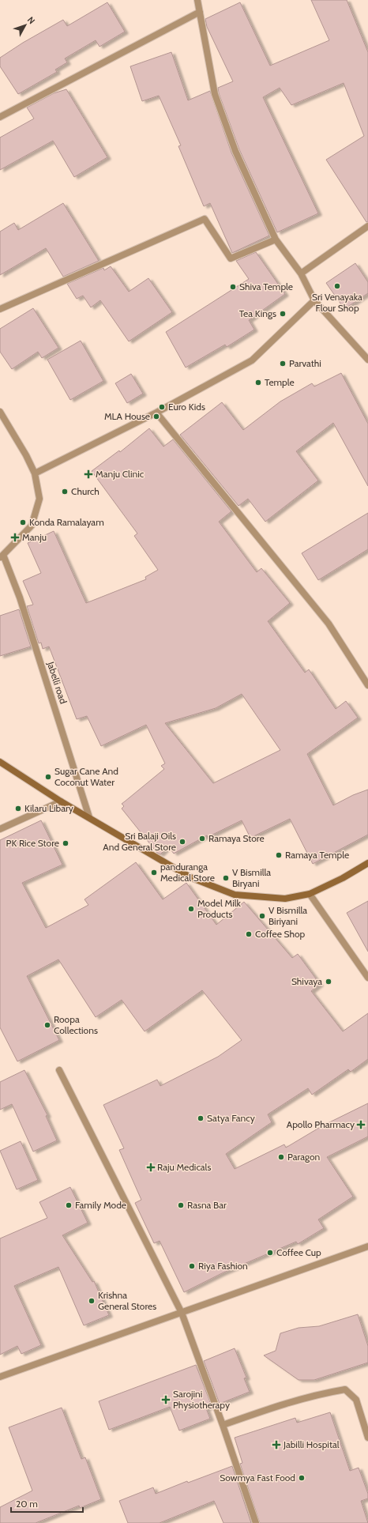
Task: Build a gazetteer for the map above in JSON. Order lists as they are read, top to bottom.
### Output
{
  "streets": {
    "street": ["Jabelli road"]
  },
  "places": {
    "other": [
      "Sri Venayaka Flour Shop",
      "Shiva Temple",
      "Tea Kings",
      "Parvathi",
      "Temple",
      "Euro Kids",
      "MLA House",
      "Church",
      "Konda Ramalayam",
      "Sugar Cane And Coconut Water",
      "Kilaru Libary",
      "Ramaya Store",
      "Sri Balaji Oils And General Store",
      "PK Rice Store",
      "Ramaya Temple",
      "panduranga Medical Store",
      "V Bismilla Biryani",
      "Model Milk Products",
      "V Bismilla Biriyani",
      "Coffee Shop",
      "Shivaya",
      "Roopa Collections",
      "Satya Fancy",
      "Paragon",
      "Family Mode",
      "Rasna Bar",
      "Coffee Cup",
      "Riya Fashion",
      "Krishna General Stores",
      "Sowmya Fast Food"
    ],
    "health": [
      "Manju Clinic",
      "Manju",
      "Apollo Pharmacy",
      "Raju Medicals",
      "Sarojini Physiotherapy",
      "Jabilli Hospital"
    ]
  },
  "scale_bar": "20 m",
  "north": "top right"
}
